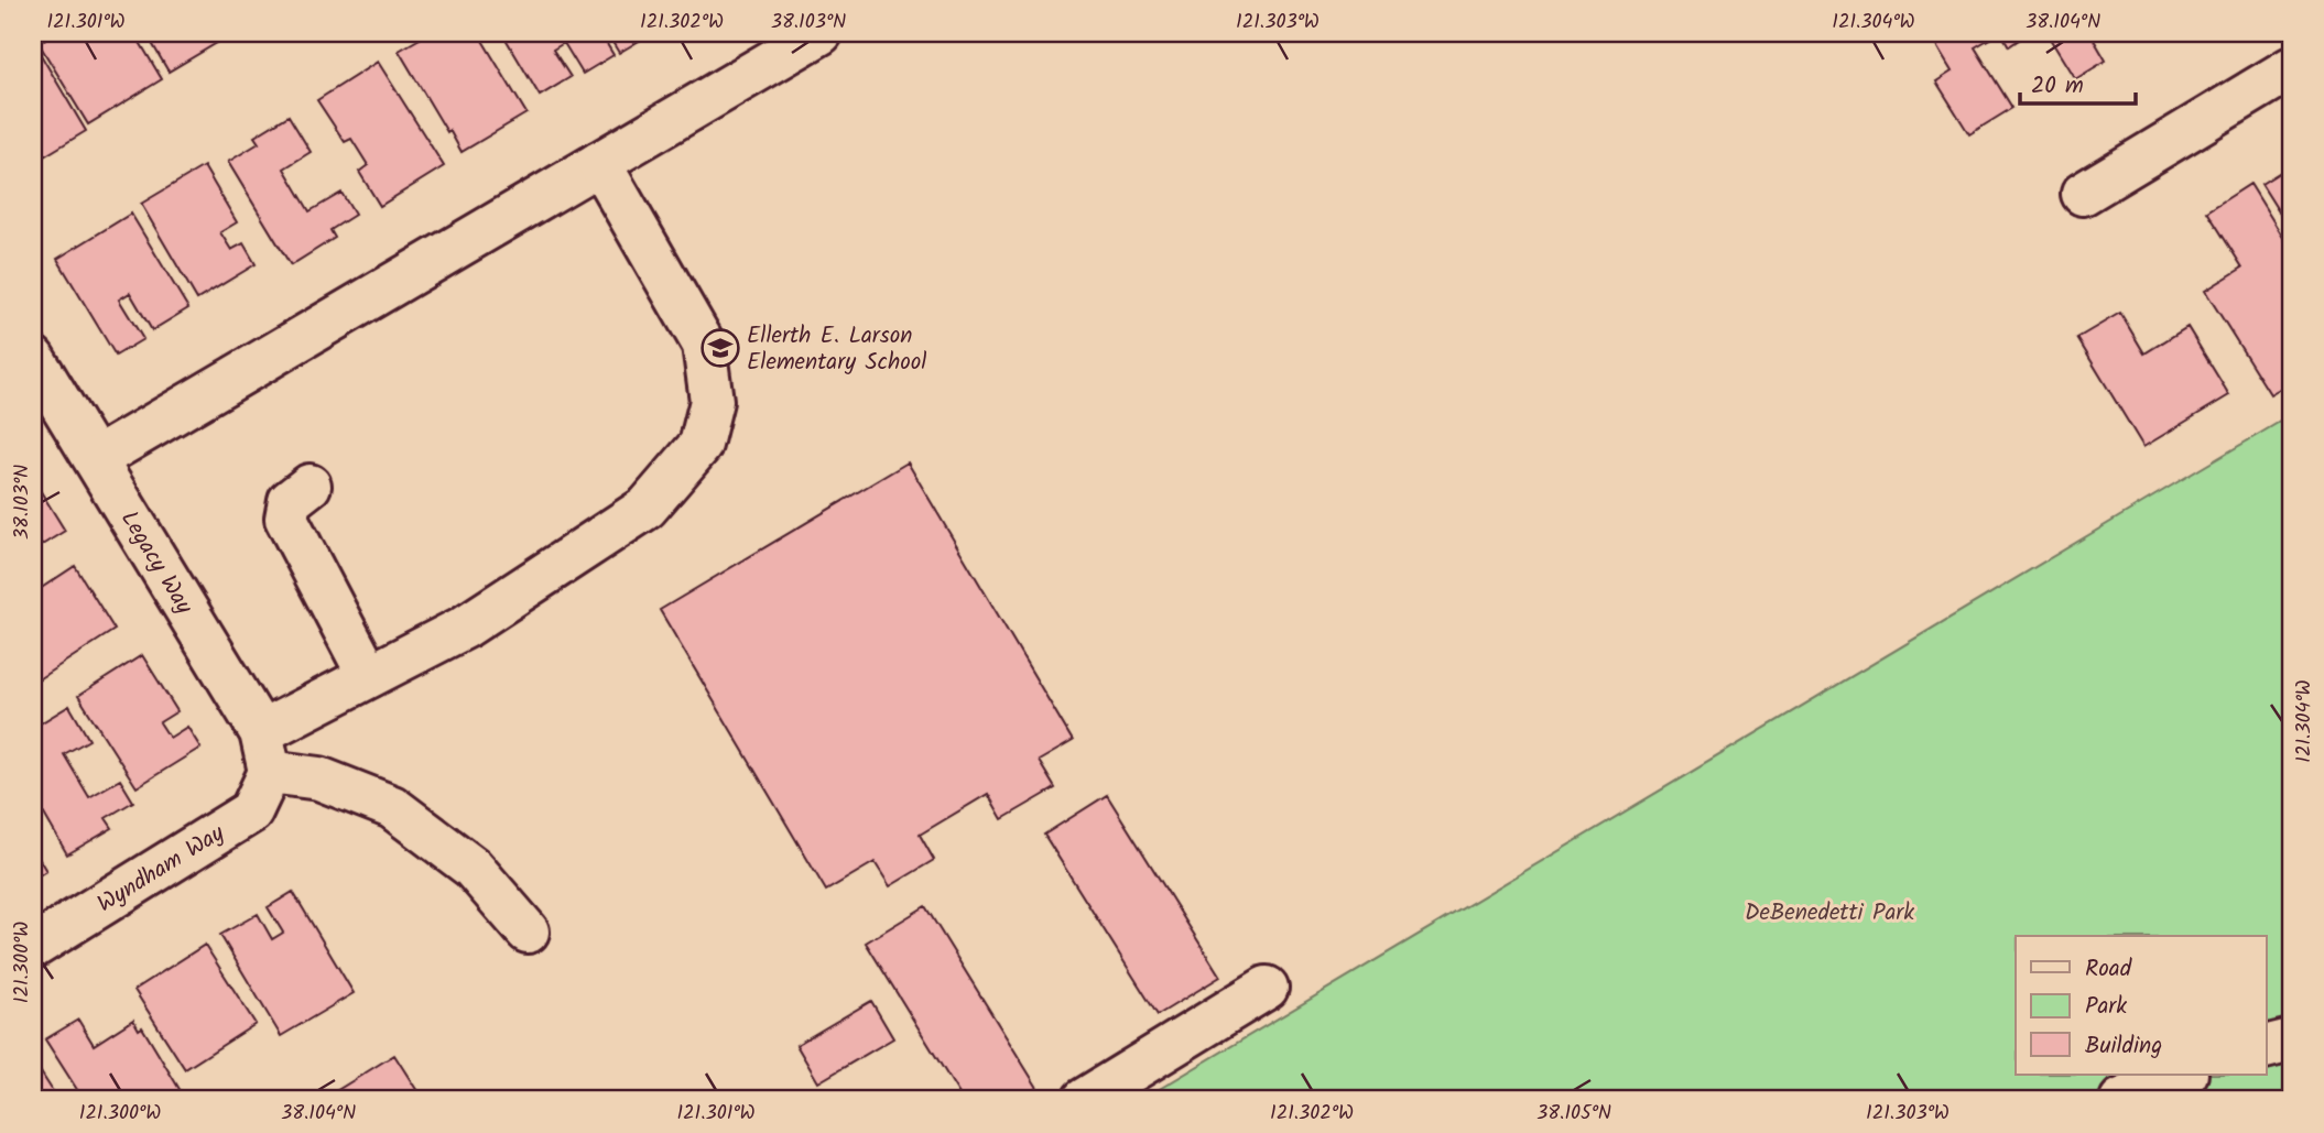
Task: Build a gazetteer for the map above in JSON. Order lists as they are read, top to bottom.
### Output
{
  "streets": {
    "street": ["Legacy Way", "Wyndham Way"]
  },
  "crossings": [
    ["Legacy Way", "Wyndham Way"]
  ],
  "parks": ["DeBenedetti Park"],
  "places": {
    "school or university": ["Ellerth E. Larson Elementary School"]
  },
  "legend": ["Road", "Park", "Building"],
  "scale_bar": "20 m",
  "coordinates": [
    "121.301°W",
    "121.302°W",
    "38.103°N",
    "121.303°W",
    "121.304°W",
    "38.104°N",
    "121.300°W",
    "38.105°N"
  ]
}
